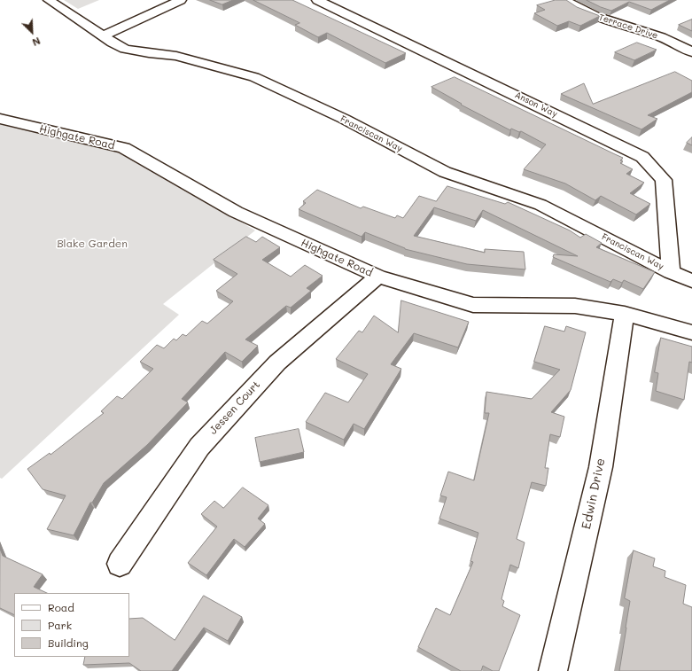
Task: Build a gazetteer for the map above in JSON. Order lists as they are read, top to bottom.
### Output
{
  "streets": {
    "street": [
      "Terrace Drive",
      "Anson Way",
      "Franciscan Way",
      "Highgate Road",
      "Jessen Court",
      "Edwin Drive"
    ]
  },
  "crossings": [
    ["Anson Way", "Franciscan Way"],
    ["Highgate Road", "Jessen Court"],
    ["Highgate Road", "Edwin Drive"]
  ],
  "parks": ["Blake Garden"],
  "legend": ["Road", "Park", "Building"],
  "north": "bottom right"
}
